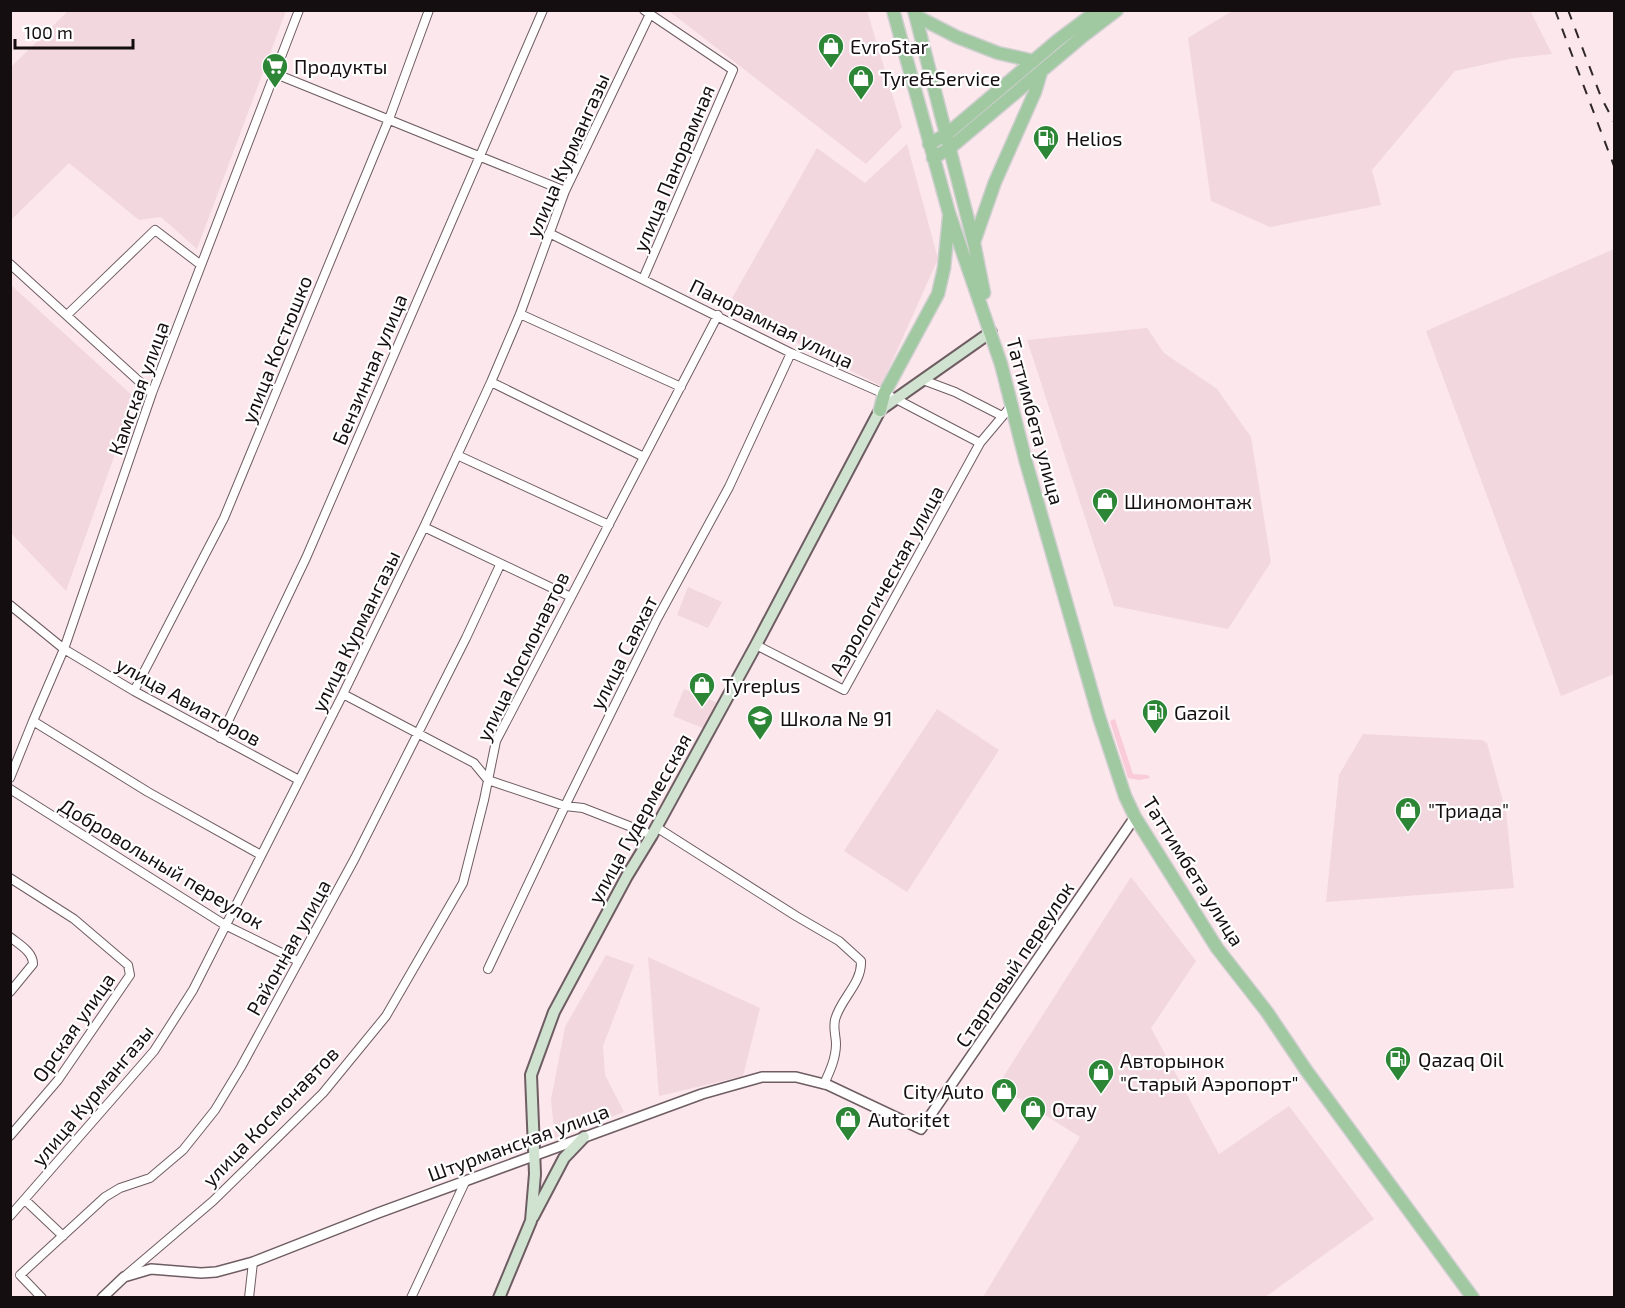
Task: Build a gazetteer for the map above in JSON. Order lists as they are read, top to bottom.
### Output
{
  "streets": {
    "main road": ["Таттимбета улица", "улица Гудермесская"],
    "street": [
      "улица Курмангазы",
      "улица Панорамная",
      "Панорамная улица",
      "улица Костюшко",
      "Бензинная улица",
      "Камская улица",
      "Аэрологическая улица",
      "улица Саяхат",
      "улица Космонавтов",
      "улица Авиаторов",
      "Добровольный переулок",
      "Районная улица",
      "Стартовый переулок",
      "Орская улица",
      "Штурманская улица"
    ]
  },
  "crossings": [
    ["улица Курмангазы", "улица Панорамная"],
    ["улица Курмангазы", "Панорамная улица"],
    ["улица Курмангазы", "улица Авиаторов"],
    ["улица Курмангазы", "Добровольный переулок"],
    ["улица Панорамная", "Панорамная улица"],
    ["Панорамная улица", "Аэрологическая улица"],
    ["Панорамная улица", "улица Саяхат"],
    ["Панорамная улица", "улица Космонавтов"],
    ["улица Костюшко", "улица Авиаторов"],
    ["Бензинная улица", "улица Авиаторов"],
    ["Камская улица", "улица Авиаторов"],
    ["Таттимбета улица", "Аэрологическая улица"],
    ["Таттимбета улица", "Стартовый переулок"],
    ["Аэрологическая улица", "улица Гудермесская"],
    ["улица Космонавтов", "Штурманская улица"],
    ["улица Гудермесская", "Штурманская улица"],
    ["Добровольный переулок", "Районная улица"],
    ["Стартовый переулок", "Штурманская улица"]
  ],
  "places": {
    "shop": [
      "EvroStar",
      "Tyre&Service",
      "Шиномонтаж",
      "Tyreplus",
      "\"Триада\"",
      "Авторынок \"Старый Аэропорт\"",
      "City Auto",
      "Отау",
      "Autoritet"
    ],
    "supermarket": ["Продукты"],
    "fuel station": ["Helios", "Gazoil", "Qazaq Oil"],
    "school or university": ["Школа № 91"]
  },
  "scale_bar": "100 m"
}
